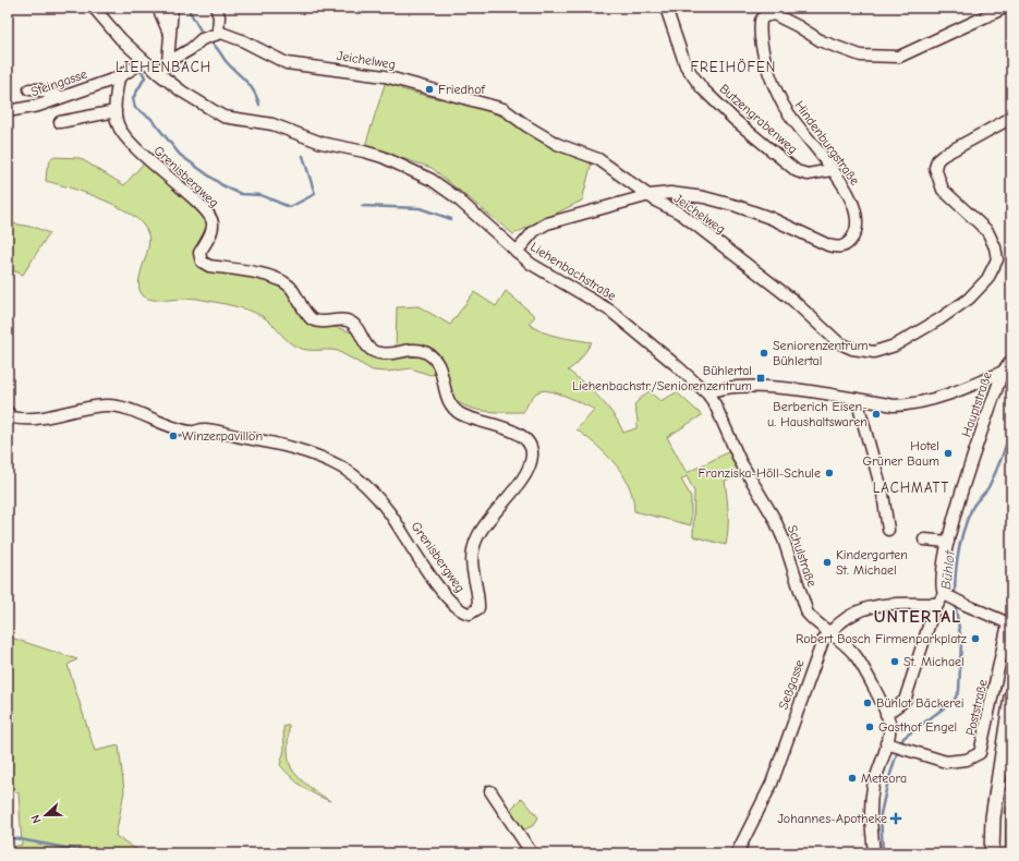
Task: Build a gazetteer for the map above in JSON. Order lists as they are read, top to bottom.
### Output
{
  "streets": {
    "street": [
      "Jeichelweg",
      "Steingasse",
      "Butzengrabenweg",
      "Hindenburgstraße",
      "Grenisbergweg",
      "Liehenbachstraße",
      "Hauptstraße",
      "Schulstraße",
      "Seßgasse",
      "Poststraße"
    ]
  },
  "crossings": [
    ["Jeichelweg", "Hindenburgstraße"],
    ["Steingasse", "Grenisbergweg"],
    ["Butzengrabenweg", "Hindenburgstraße"],
    ["Hindenburgstraße", "Liehenbachstraße"],
    ["Liehenbachstraße", "Schulstraße"],
    ["Schulstraße", "Seßgasse"]
  ],
  "districts": [
    "LIEHENBACH",
    "FREIHÖFEN",
    "LACHMATT",
    "UNTERTAL"
  ],
  "water": ["Bühlot"],
  "places": {
    "other": [
      "Friedhof",
      "Seniorenzentrum Bühlertal",
      "Berberich Eisen- u. Haushaltswaren",
      "Winzerpavillon",
      "Hotel Grüner Baum",
      "Franziska-Höll-Schule",
      "Kindergarten St. Michael",
      "Robert Bosch Firmenparkplatz",
      "St. Michael",
      "Bühlot Bäckerei",
      "Gasthof Engel",
      "Meteora"
    ],
    "transit": ["Bühlertal Liehenbachstr./Seniorenzentrum"],
    "health": ["Johannes-Apotheke"]
  },
  "north": "left"
}
